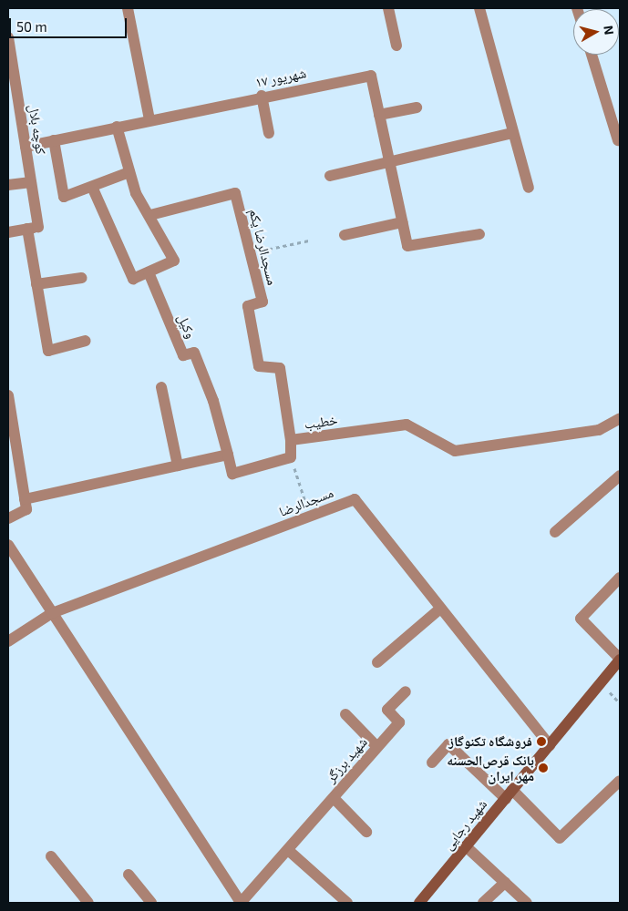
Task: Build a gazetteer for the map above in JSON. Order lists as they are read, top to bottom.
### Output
{
  "streets": {
    "main road": ["شهید رجایی"],
    "street": [
      "۱۷ شهریور",
      "کوچه بلال",
      "مسجدالرضا یکم",
      "وکیل",
      "خطیب",
      "مسجدالرضا",
      "شهید برزگر"
    ]
  },
  "crossings": [
    ["۱۷ شهریور", "کوچه بلال"],
    ["مسجدالرضا یکم", "خطیب"],
    ["مسجدالرضا", "شهید رجایی"]
  ],
  "places": ["فروشگاه تکنوگاز", "بانک قرص‌الحسنه مهر ایران"],
  "scale_bar": "50 m",
  "north": "right"
}
